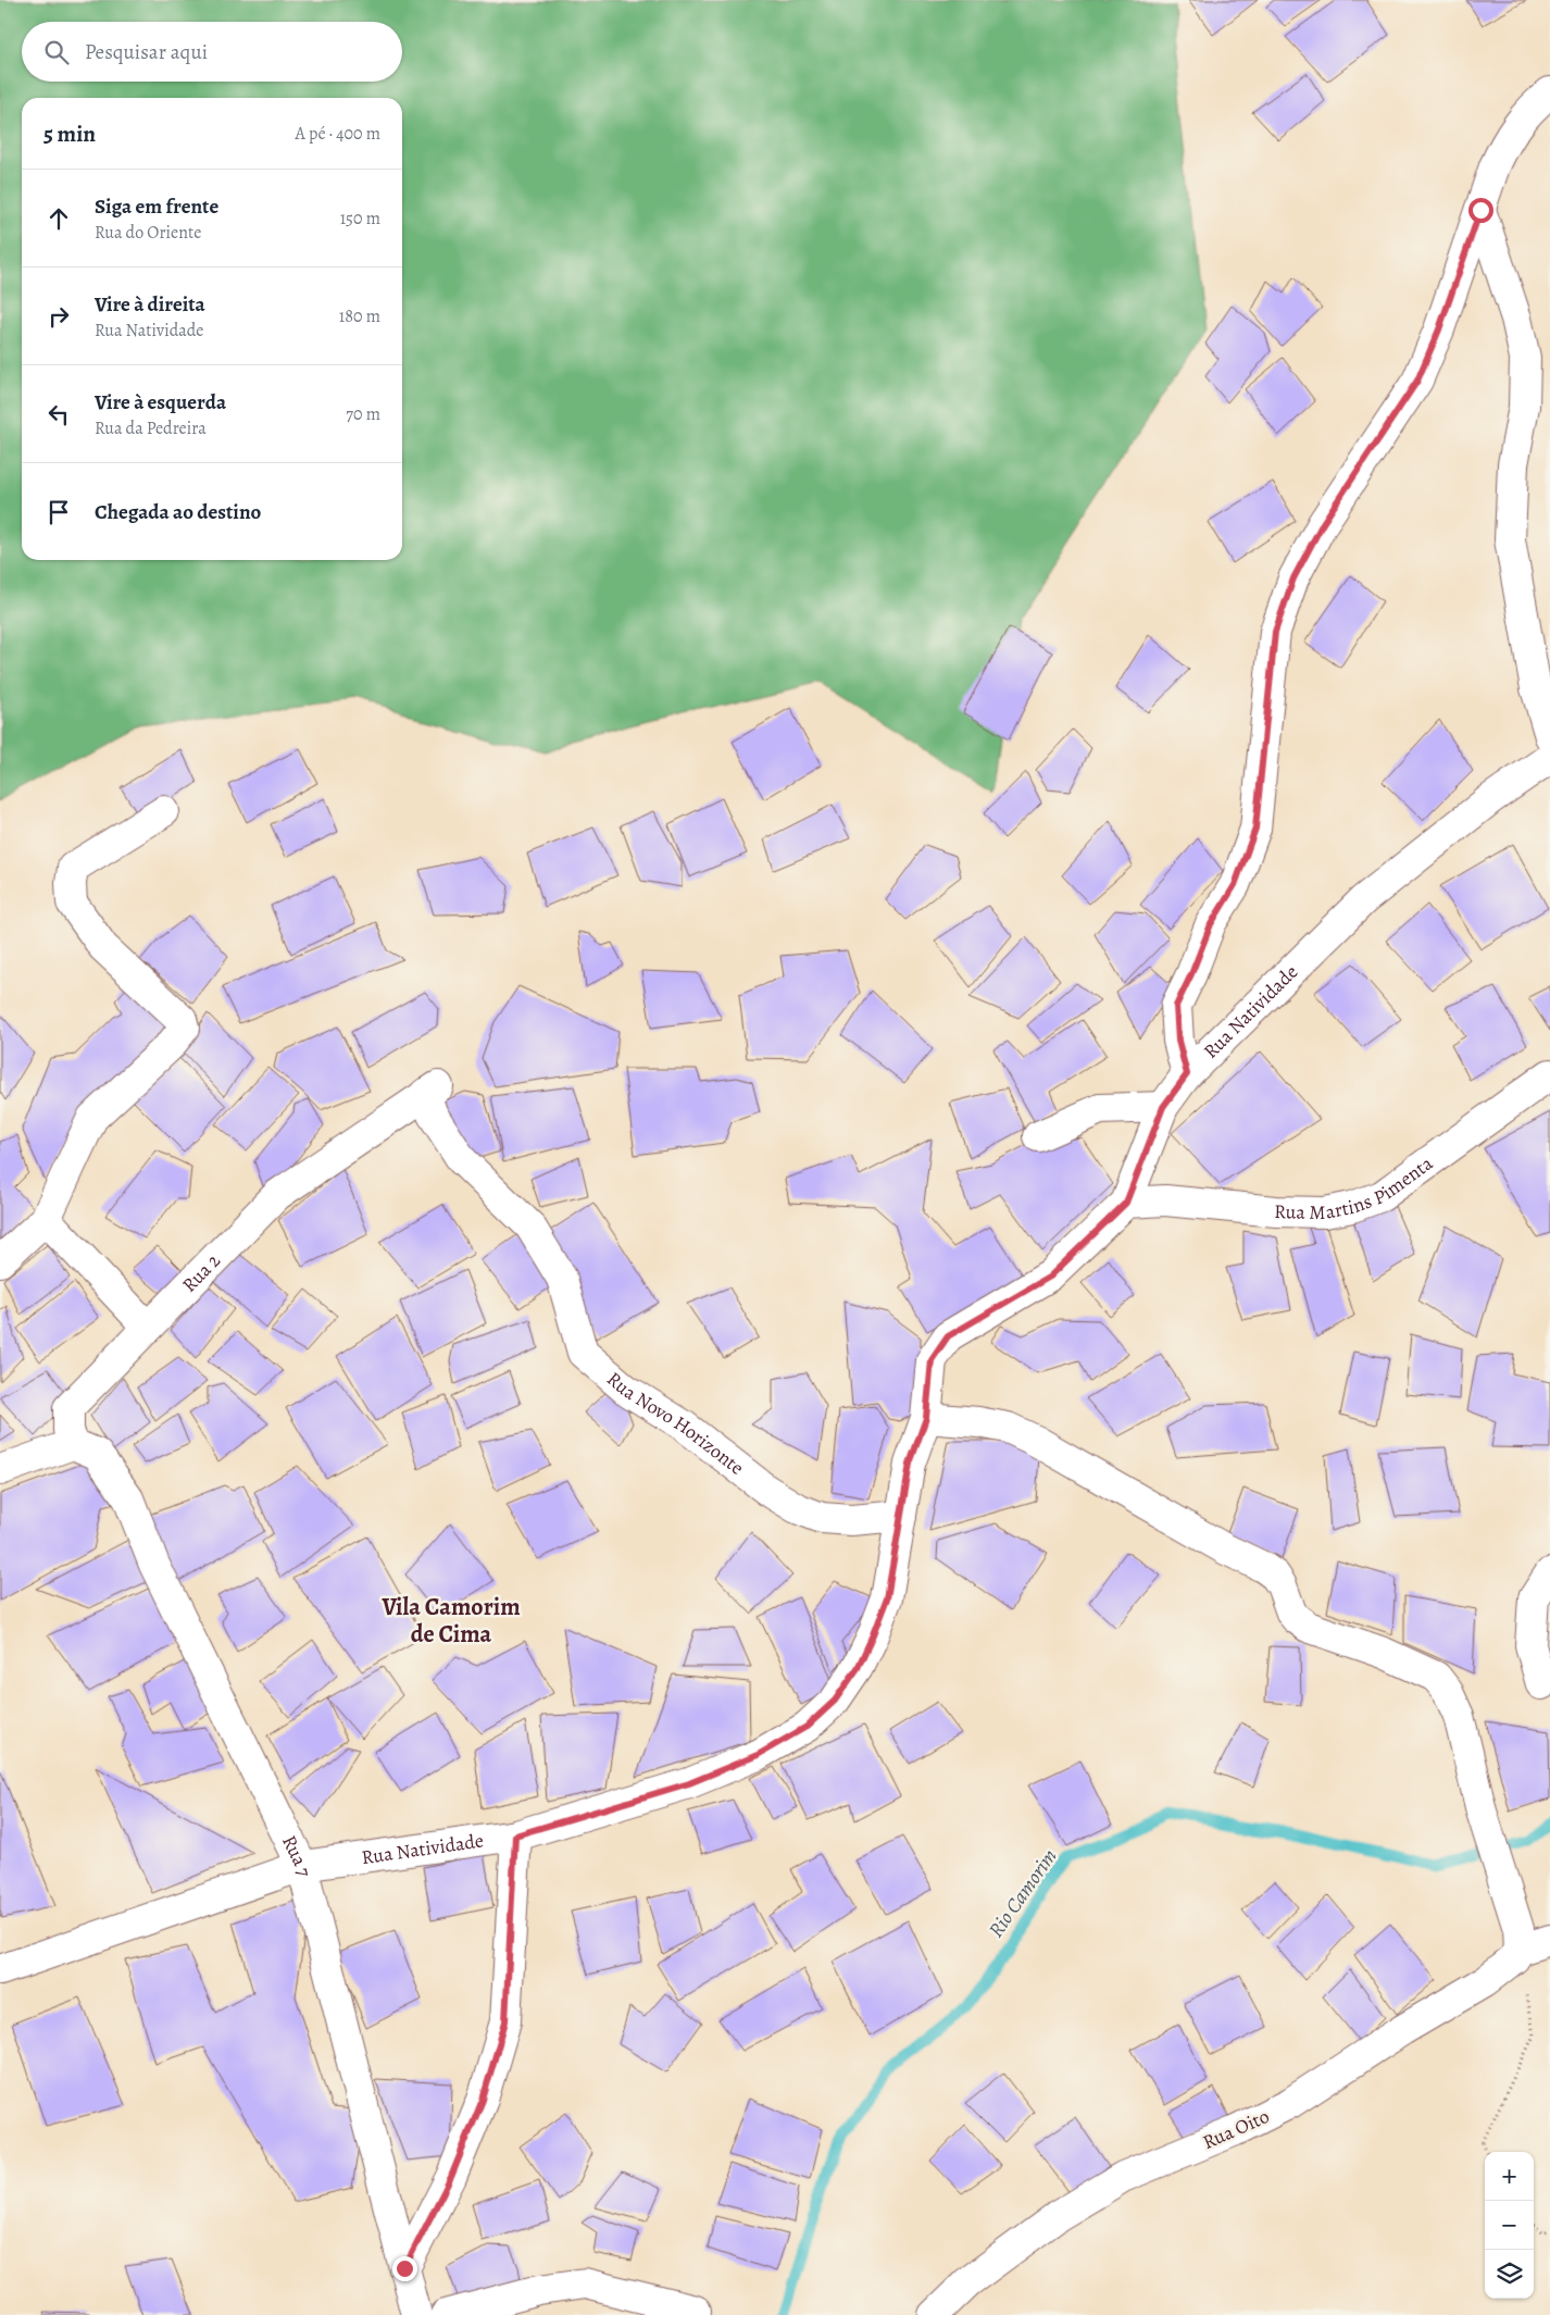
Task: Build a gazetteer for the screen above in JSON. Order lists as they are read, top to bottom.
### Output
{
  "streets": {
    "street": [
      "Rua Natividade",
      "Rua Martins Pimenta",
      "Rua 2",
      "Rua Novo Horizonte",
      "Rua 7",
      "Rua Oito"
    ]
  },
  "crossings": [
    ["Rua Natividade", "Rua Martins Pimenta"],
    ["Rua Natividade", "Rua Novo Horizonte"],
    ["Rua Natividade", "Rua 7"],
    ["Rua 2", "Rua Novo Horizonte"],
    ["Rua 2", "Rua 7"]
  ],
  "districts": ["Vila Camorim de Cima"],
  "water": ["Rio Camorim"],
  "page": {
    "search": "Pesquisar aqui",
    "heading": ["5 min", "A pé · 400 m"],
    "list": [
      ["Siga em frente", "Rua do Oriente", "150 m"],
      ["Vire à direita", "Rua Natividade", "180 m"],
      ["Vire à esquerda", "Rua da Pedreira", "70 m"],
      "Chegada ao destino"
    ],
    "map_buttons": ["+", "−"]
  }
}
